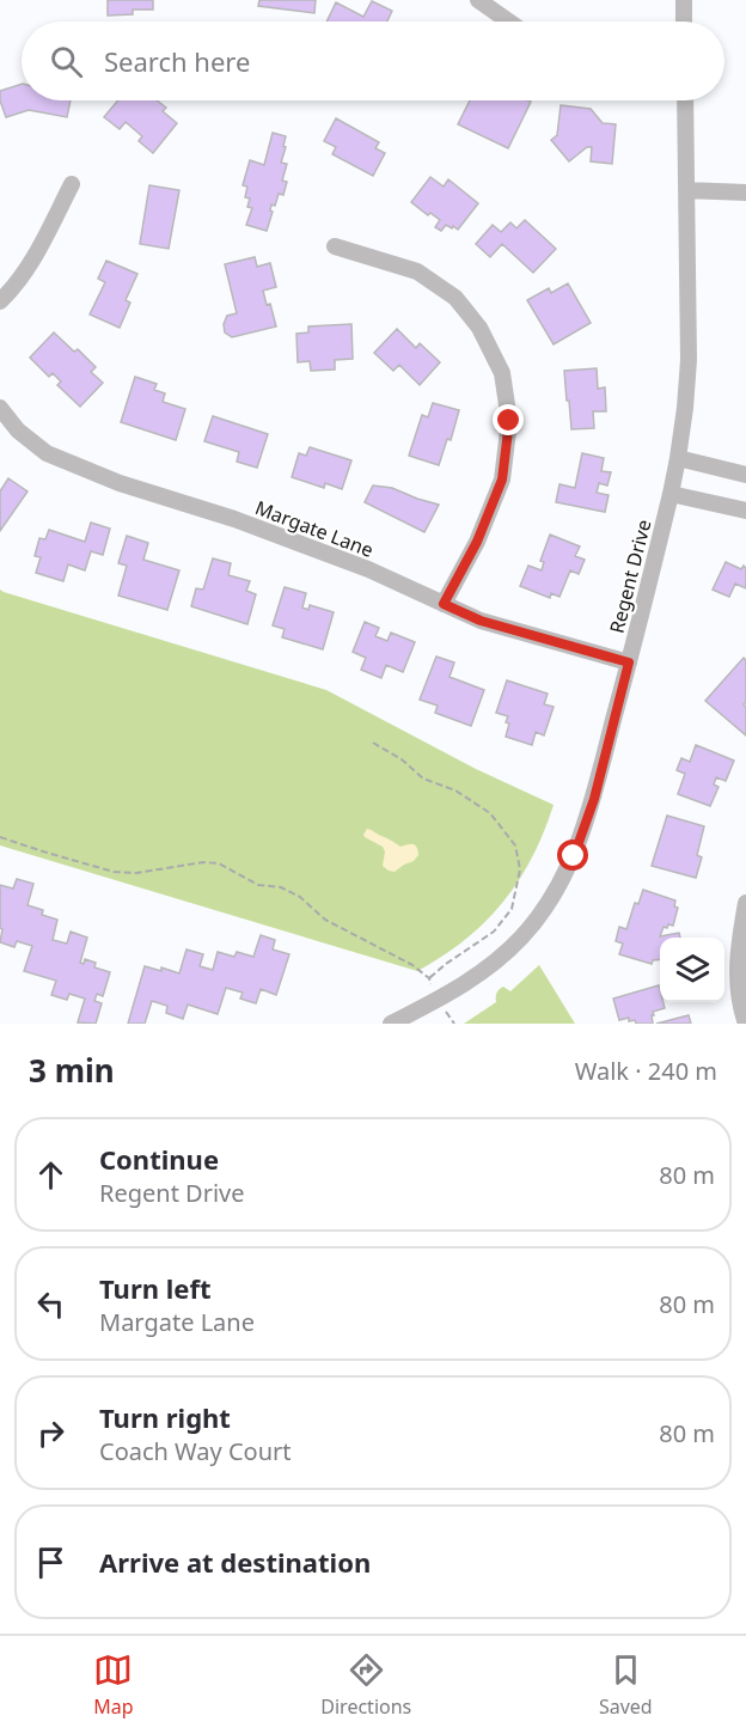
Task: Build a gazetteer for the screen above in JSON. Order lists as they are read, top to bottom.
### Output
{
  "streets": {
    "street": ["Margate Lane", "Regent Drive"]
  },
  "crossings": [
    ["Margate Lane", "Regent Drive"]
  ],
  "page": {
    "search": "Search here",
    "heading": ["3 min", "Walk · 240 m"],
    "list": [
      ["Continue", "Regent Drive", "80 m"],
      ["Turn left", "Margate Lane", "80 m"],
      ["Turn right", "Coach Way Court", "80 m"],
      "Arrive at destination"
    ],
    "nav": ["Map", "Directions", "Saved"]
  }
}
